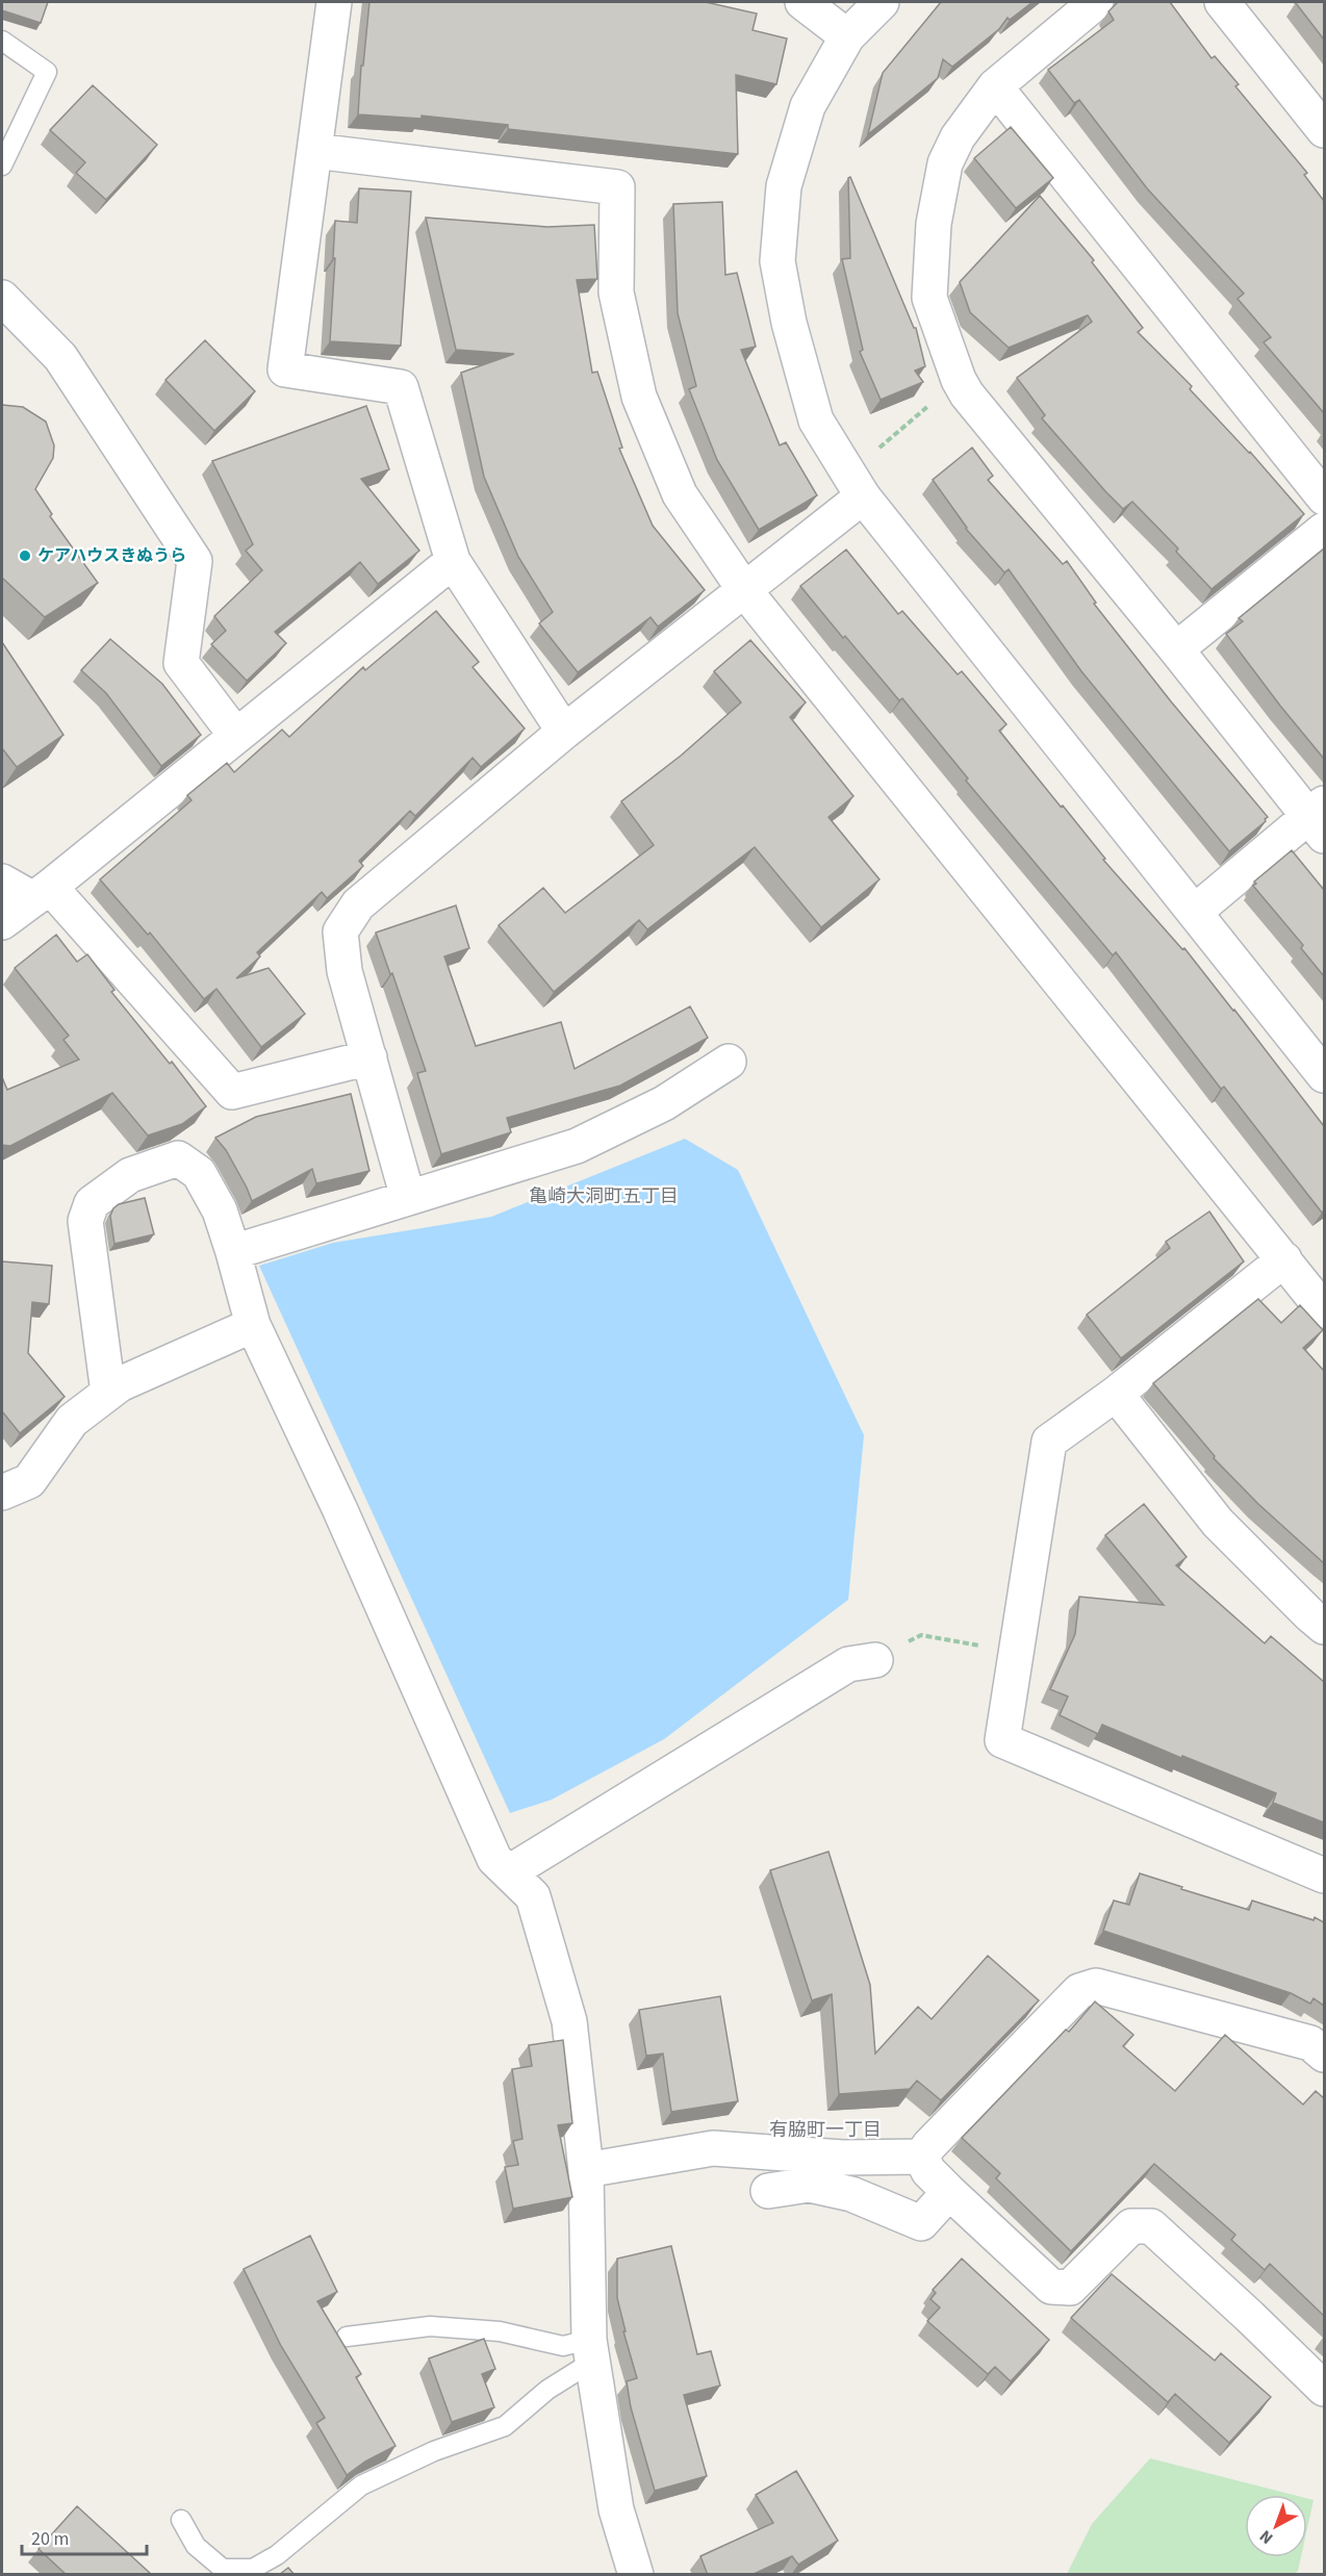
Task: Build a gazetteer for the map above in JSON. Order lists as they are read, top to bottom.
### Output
{
  "districts": ["亀崎大洞町五丁目", "有脇町一丁目"],
  "places": ["ケアハウスきぬうら"],
  "scale_bar": "20 m",
  "north": "bottom left"
}
